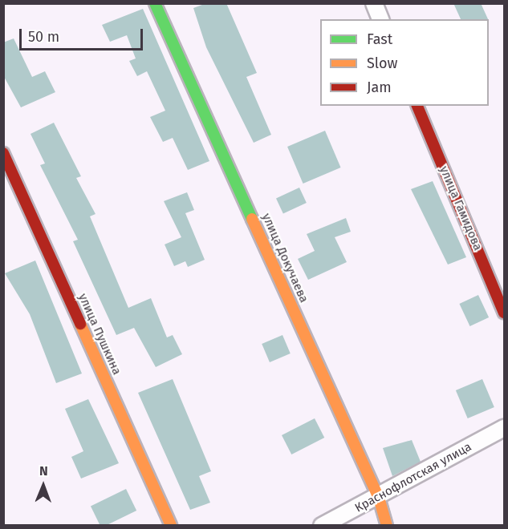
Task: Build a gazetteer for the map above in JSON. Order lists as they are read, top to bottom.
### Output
{
  "streets": {
    "street": [
      "улица Гамидова",
      "улица Докучаева",
      "улица Пушкина",
      "Краснофлотская улица"
    ]
  },
  "crossings": [
    ["улица Докучаева", "Краснофлотская улица"]
  ],
  "legend": ["Fast", "Slow", "Jam"],
  "scale_bar": "50 m",
  "north": "top"
}
